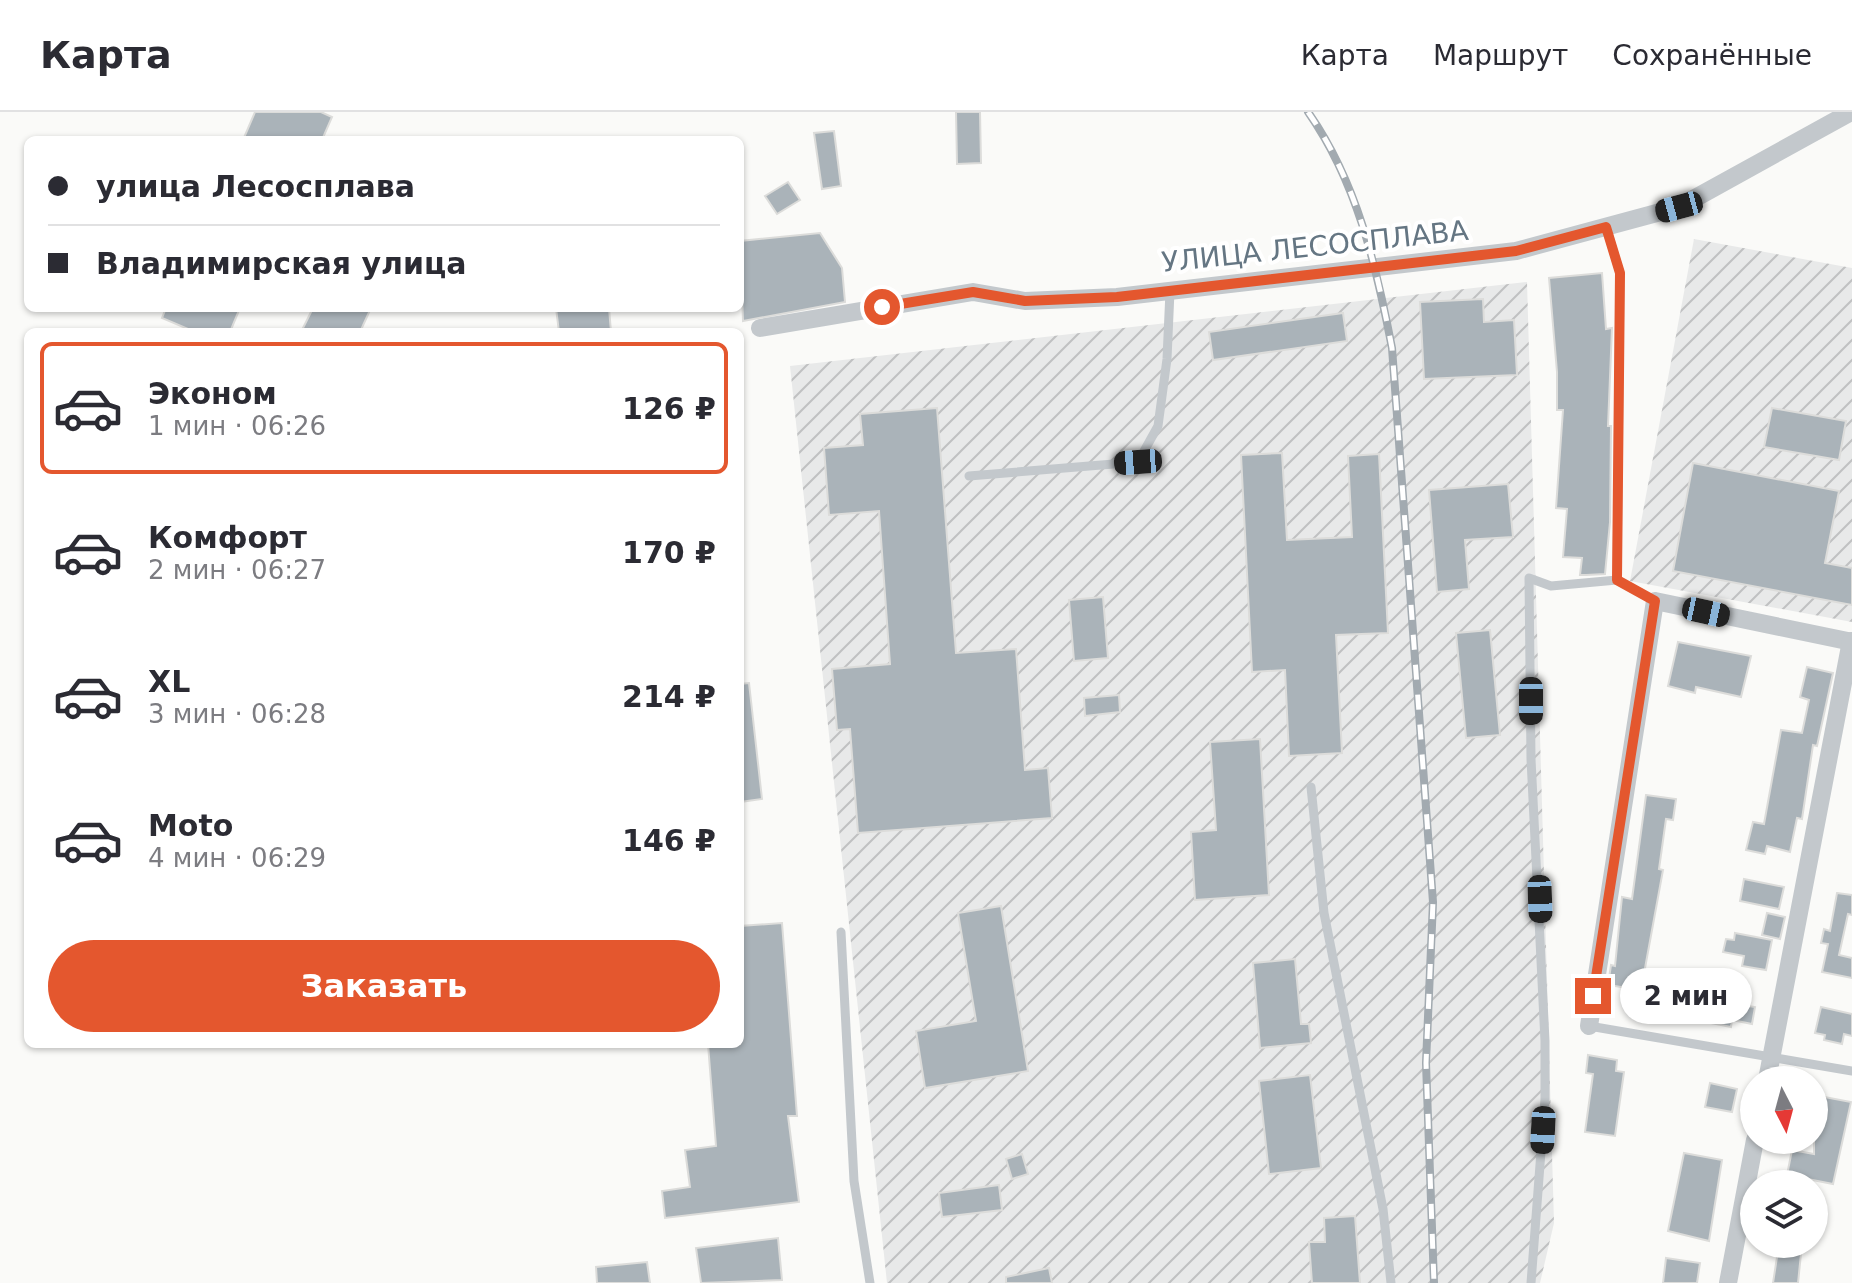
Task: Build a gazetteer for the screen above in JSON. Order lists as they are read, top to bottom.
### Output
{
  "streets": {
    "street": ["УЛИЦА ЛЕСОСПЛАВА"]
  },
  "north": "bottom",
  "page": {
    "header": "Карта",
    "nav": ["Карта", "Маршрут", "Сохранённые"],
    "banner": ["улица Лесосплава", "Владимирская улица"],
    "list": [
      {
        "name": "Эконом",
        "note": "1 мин · 06:26",
        "value": "126 ₽"
      },
      {
        "name": "Комфорт",
        "note": "2 мин · 06:27",
        "value": "170 ₽"
      },
      {
        "name": "XL",
        "note": "3 мин · 06:28",
        "value": "214 ₽"
      },
      {
        "name": "Moto",
        "note": "4 мин · 06:29",
        "value": "146 ₽"
      }
    ],
    "buttons": "Заказать",
    "bubble": "2 мин"
  }
}
